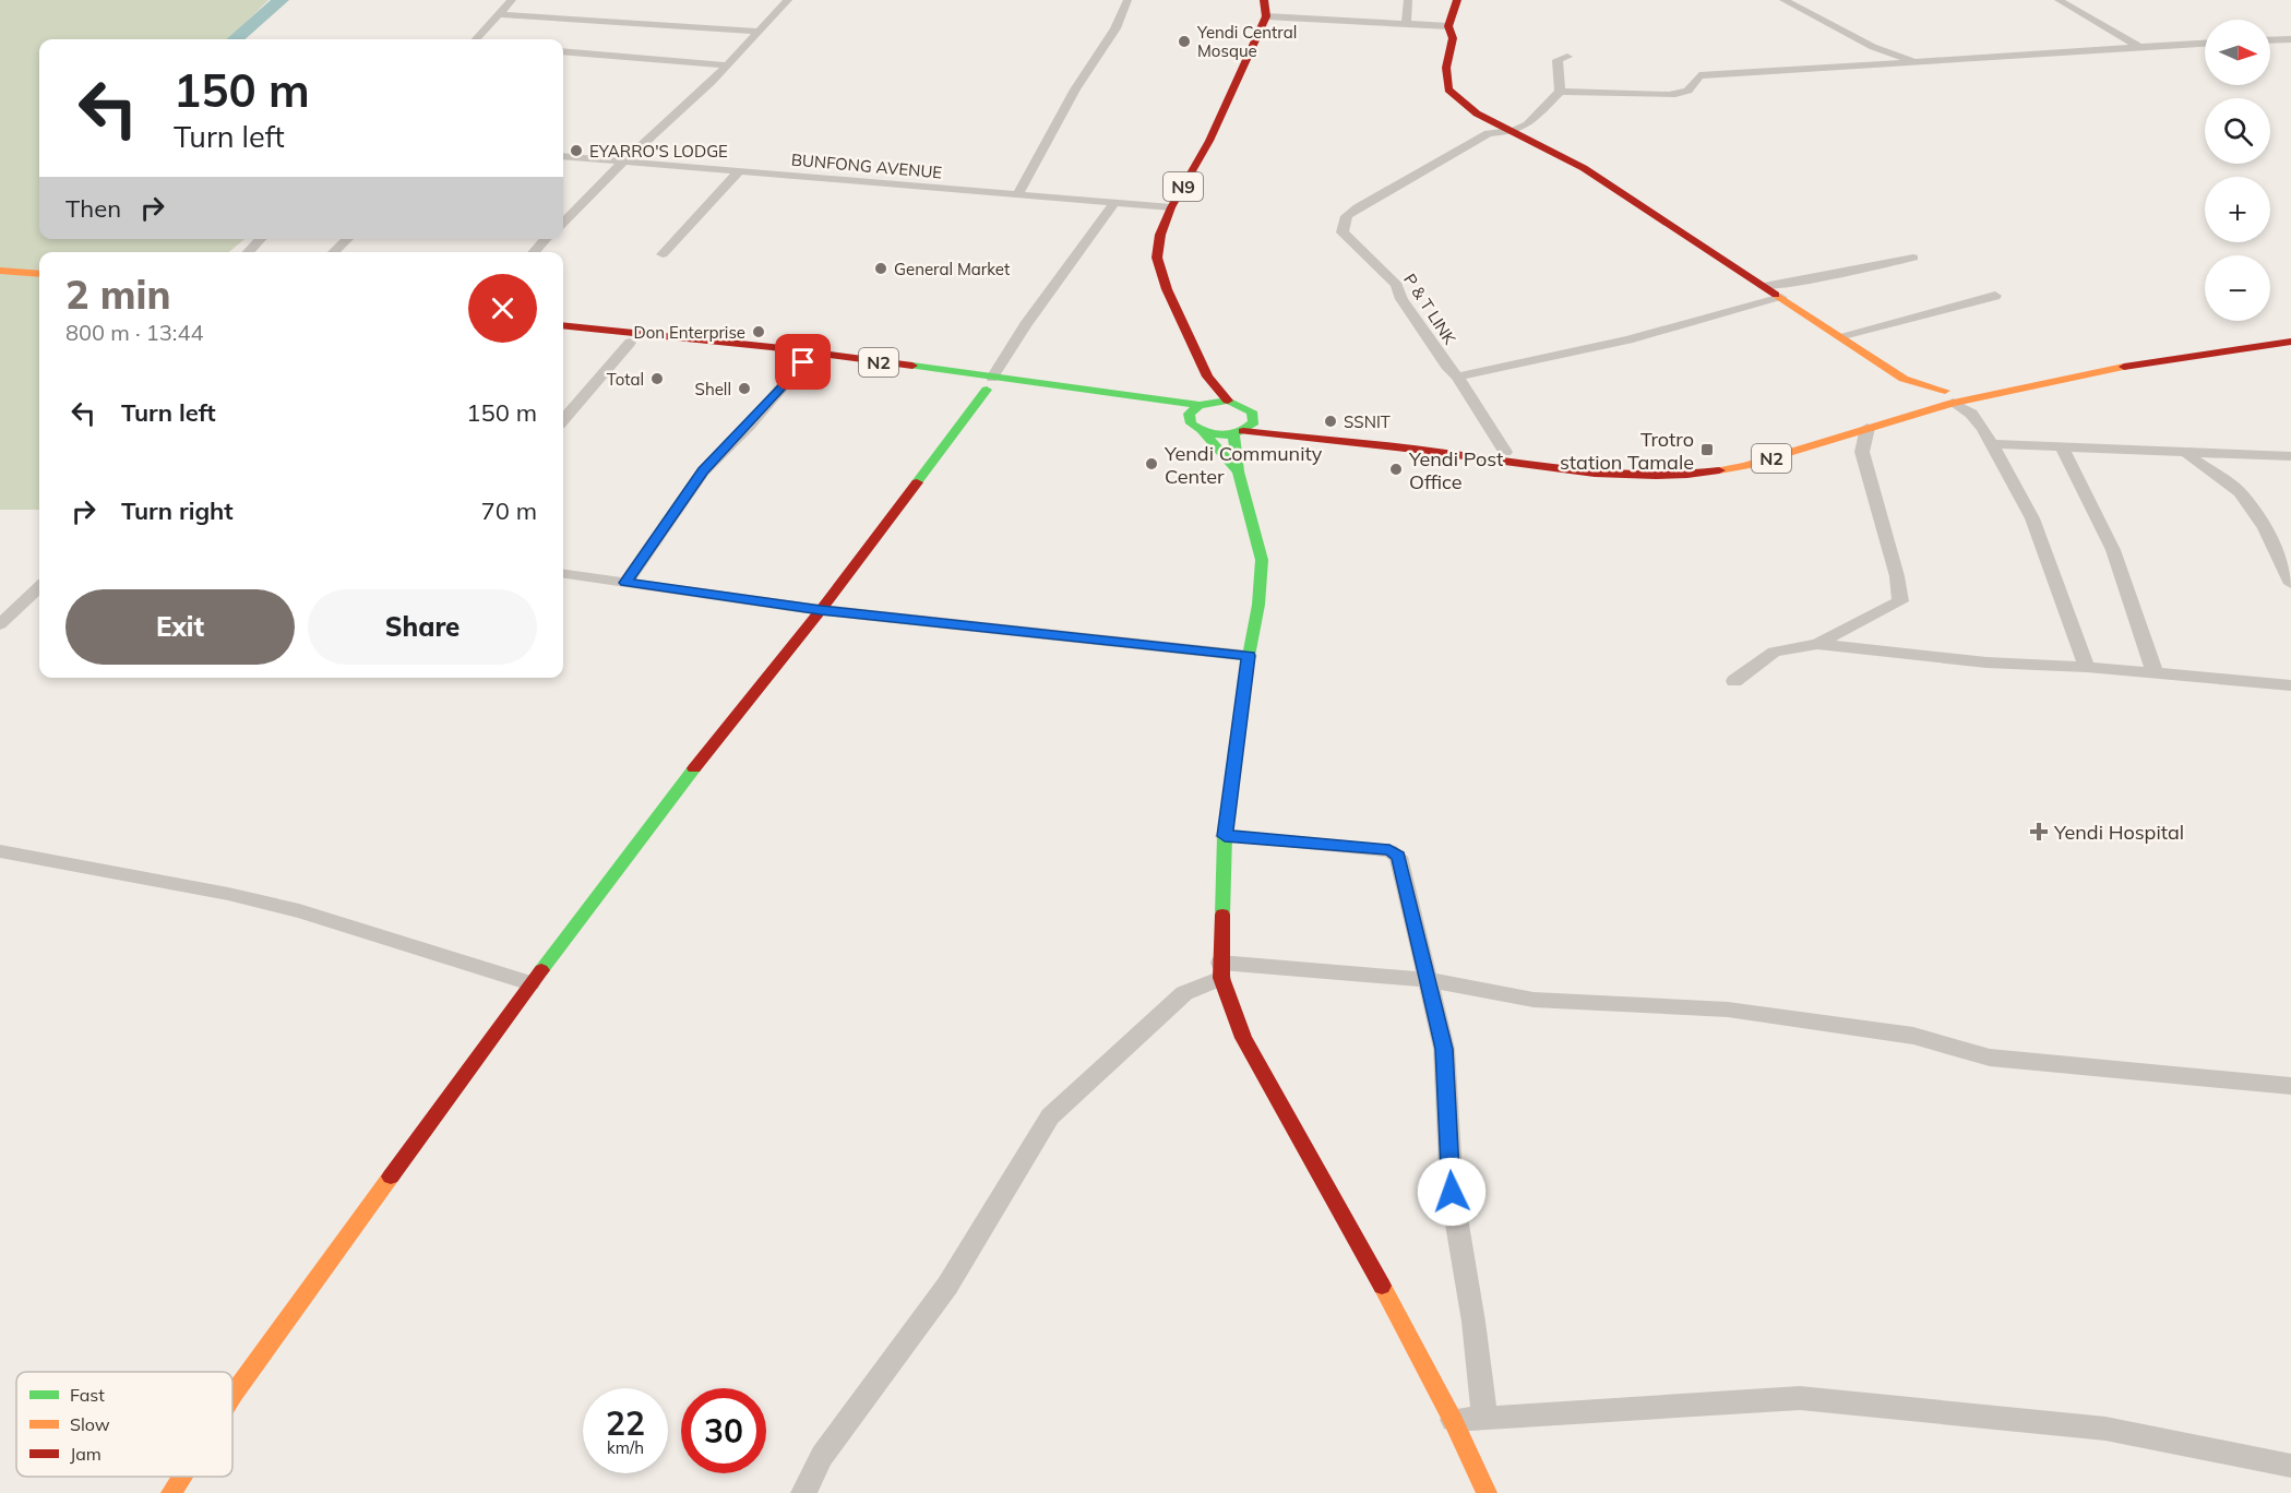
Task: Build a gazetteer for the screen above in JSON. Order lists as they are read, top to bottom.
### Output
{
  "streets": {
    "main road": ["N9", "N2"],
    "street": ["BUNFONG AVENUE", "P & T LINK"]
  },
  "crossings": [
    ["BUNFONG AVENUE", "N9"],
    ["N9", "N2"],
    ["P & T LINK", "N2"]
  ],
  "places": {
    "other": [
      "Yendi Central Mosque",
      "EYARRO'S LODGE",
      "General Market",
      "Don Enterprise",
      "Total",
      "Shell",
      "SSNIT",
      "Yendi Community Center",
      "Yendi Post Office"
    ],
    "transit": ["Trotro station Tamale"],
    "health": ["Yendi Hospital"]
  },
  "legend": ["Fast", "Slow", "Jam"],
  "north": "right",
  "page": {
    "map_buttons": ["+", "−"],
    "turn": ["150 m", "Turn left"],
    "then": "Then",
    "heading": ["2 min", "800 m · 13:44"],
    "list": [
      {
        "name": "Turn left",
        "value": "150 m"
      },
      {
        "name": "Turn right",
        "value": "70 m"
      }
    ],
    "buttons": ["Exit", "Share"],
    "speed": "22 km/h",
    "limit": "30"
  }
}
